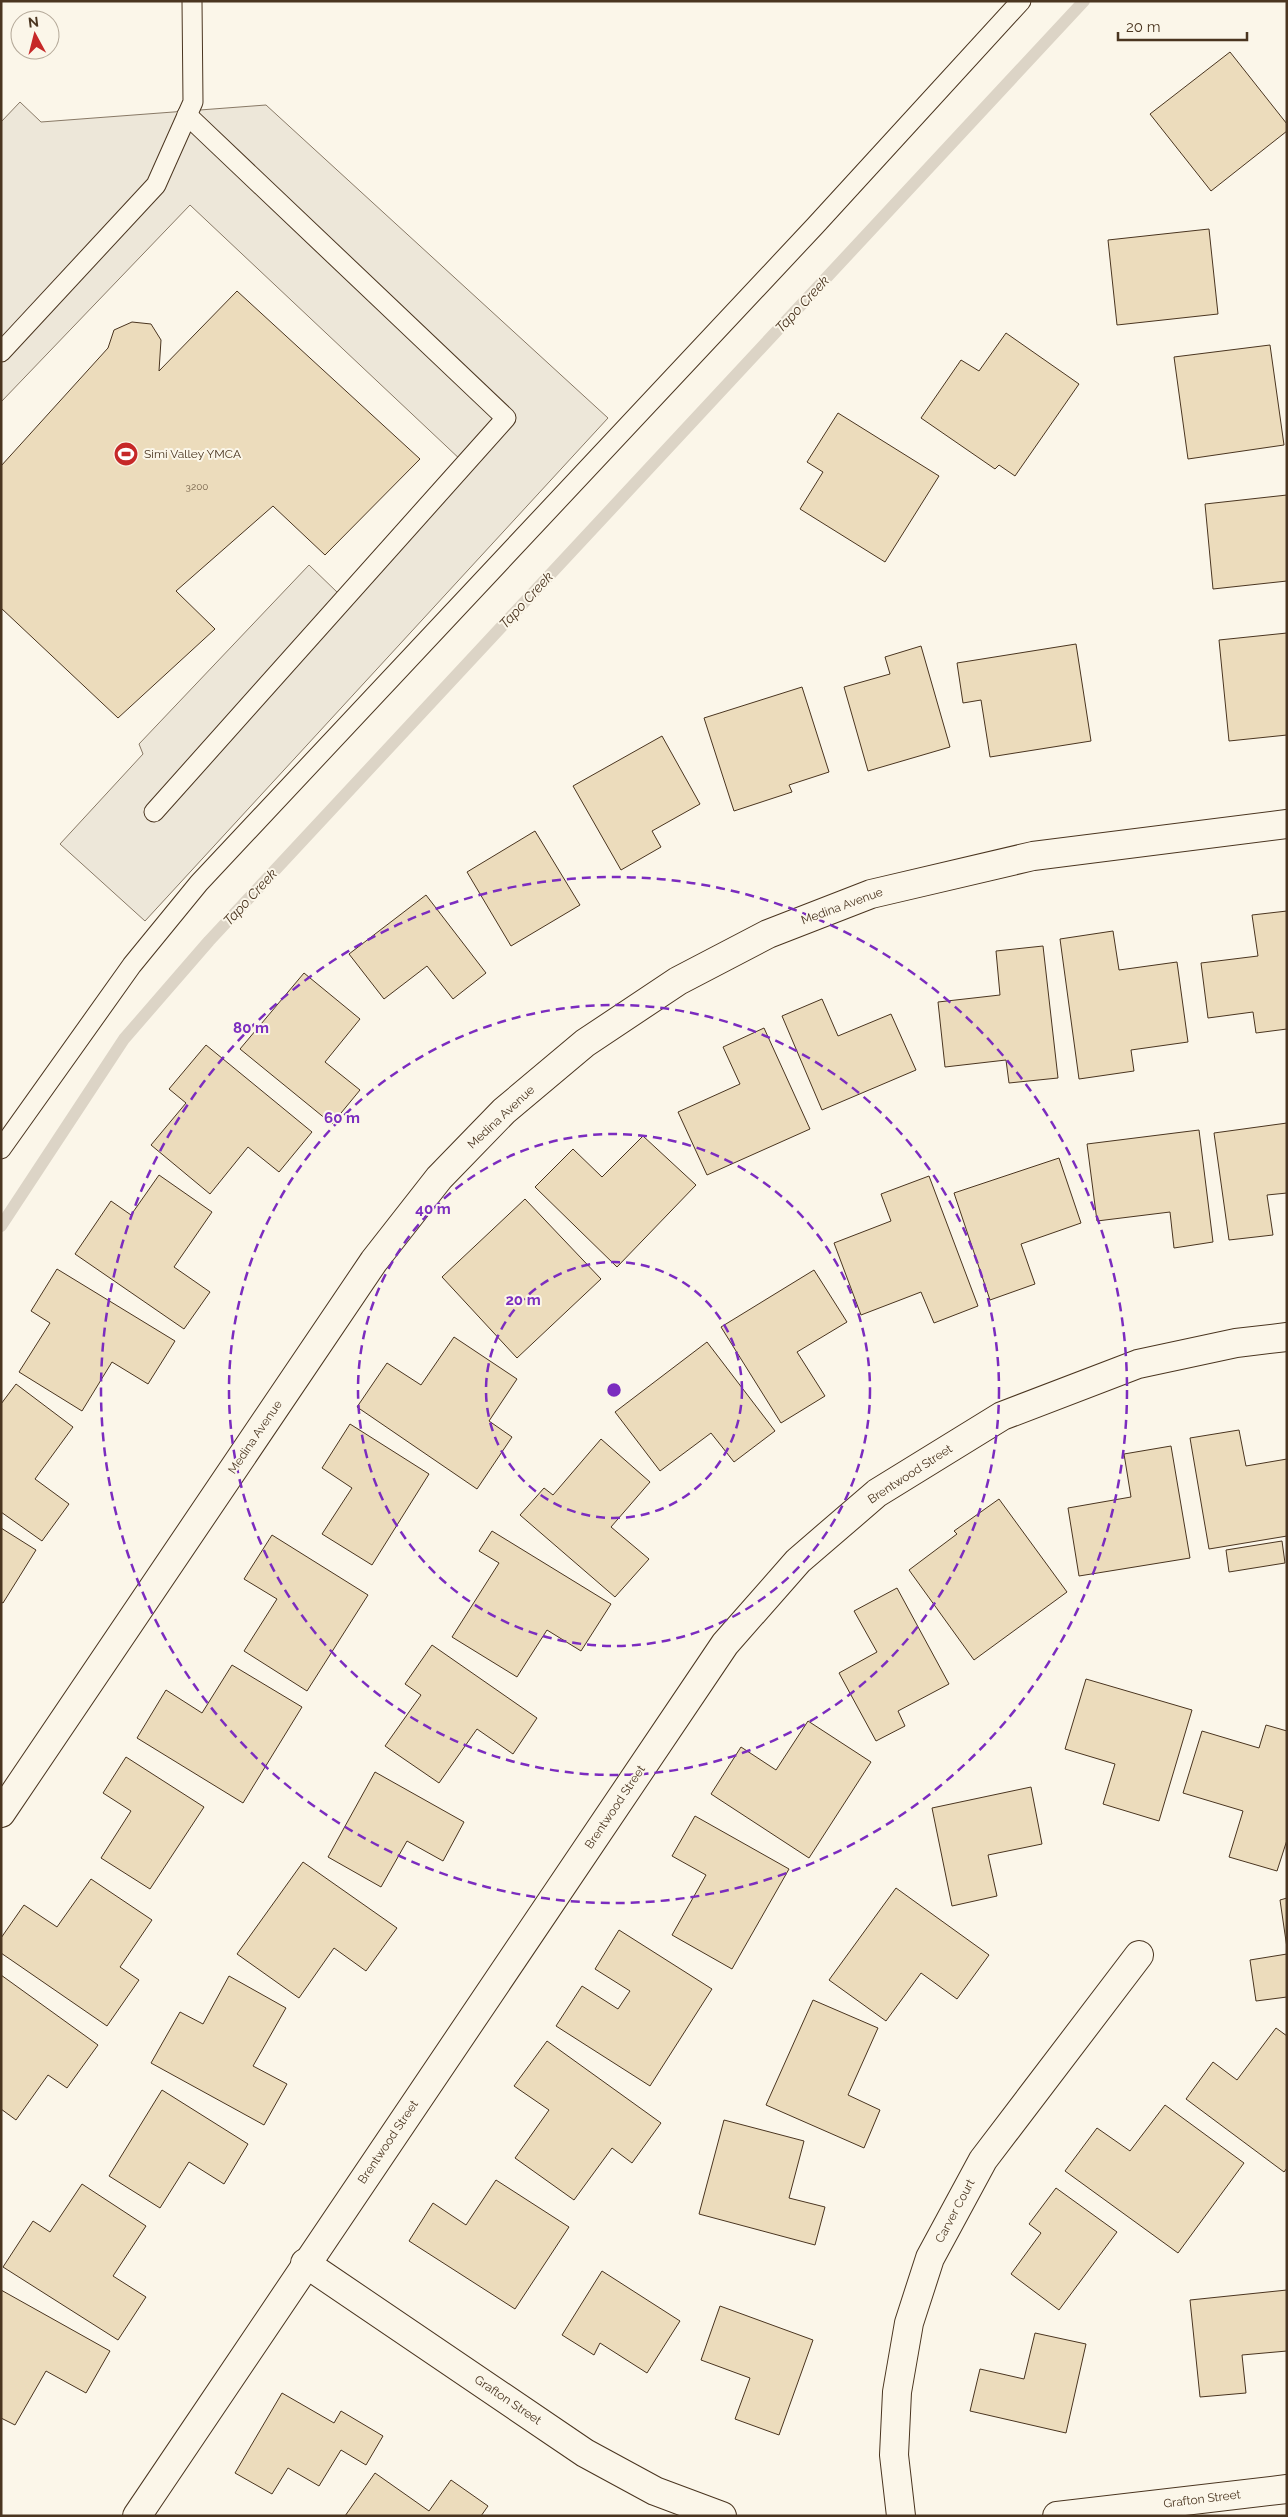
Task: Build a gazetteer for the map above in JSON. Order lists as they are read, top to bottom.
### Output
{
  "streets": {
    "street": [
      "Medina Avenue",
      "Brentwood Street",
      "Carver Court",
      "Grafton Street"
    ]
  },
  "crossings": [
    ["Brentwood Street", "Grafton Street"]
  ],
  "water": ["Tapo Creek"],
  "places": {
    "sports": ["Simi Valley YMCA"]
  },
  "house_numbers": ["3200"],
  "scale_bar": "20 m",
  "north": "top",
  "rings": [
    "80 m",
    "60 m",
    "40 m",
    "20 m"
  ]
}
